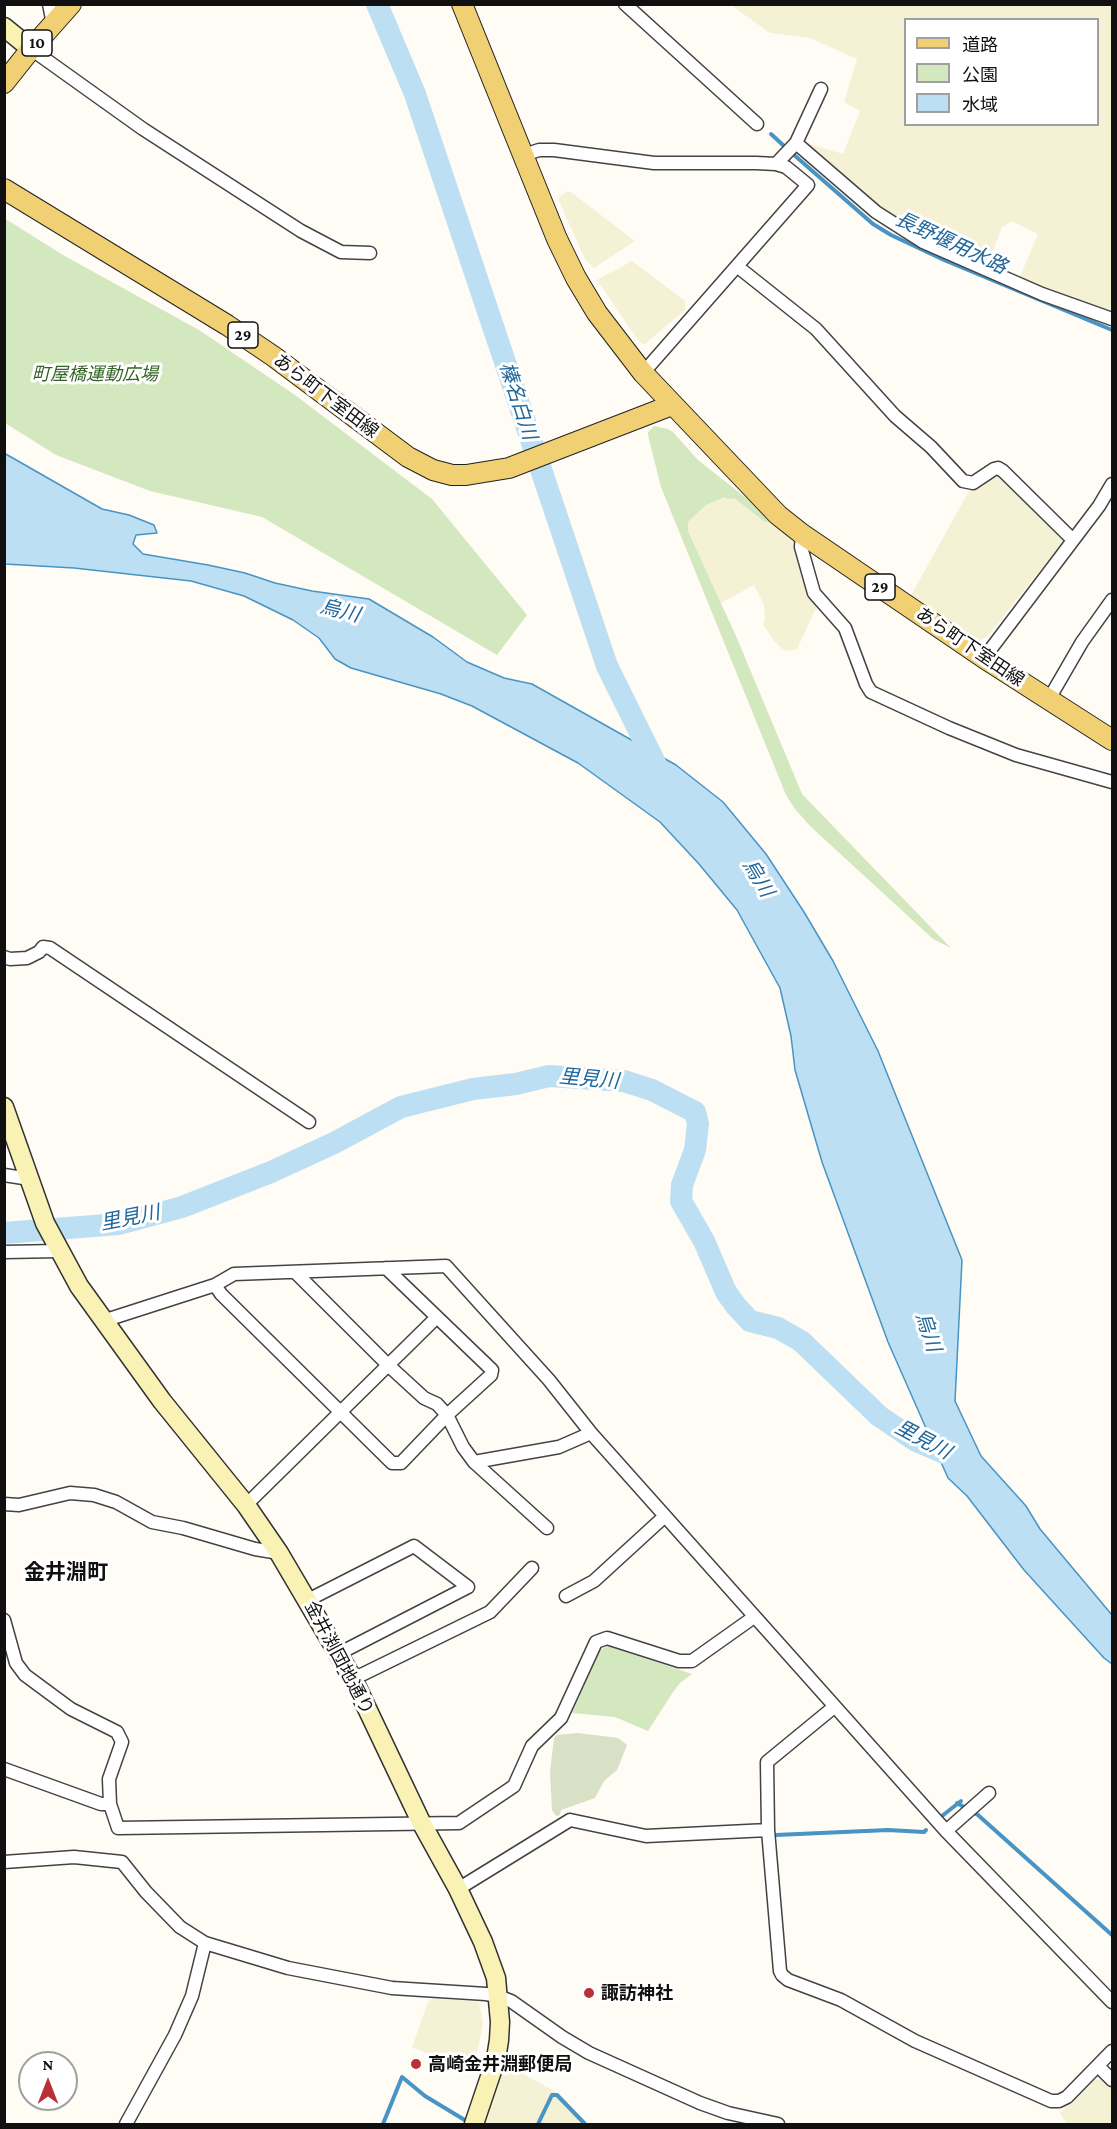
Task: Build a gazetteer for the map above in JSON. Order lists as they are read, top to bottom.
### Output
{
  "streets": {
    "main road": ["10", "29", "あら町下室田線"],
    "street": ["金井渕団地通り"]
  },
  "districts": ["金井淵町"],
  "water": [
    "長野堰用水路",
    "榛名白川",
    "烏川",
    "里見川"
  ],
  "parks": ["町屋橋運動広場"],
  "places": ["諏訪神社", "高崎金井淵郵便局"],
  "legend": ["道路", "公園", "水域"],
  "north": "top"
}
